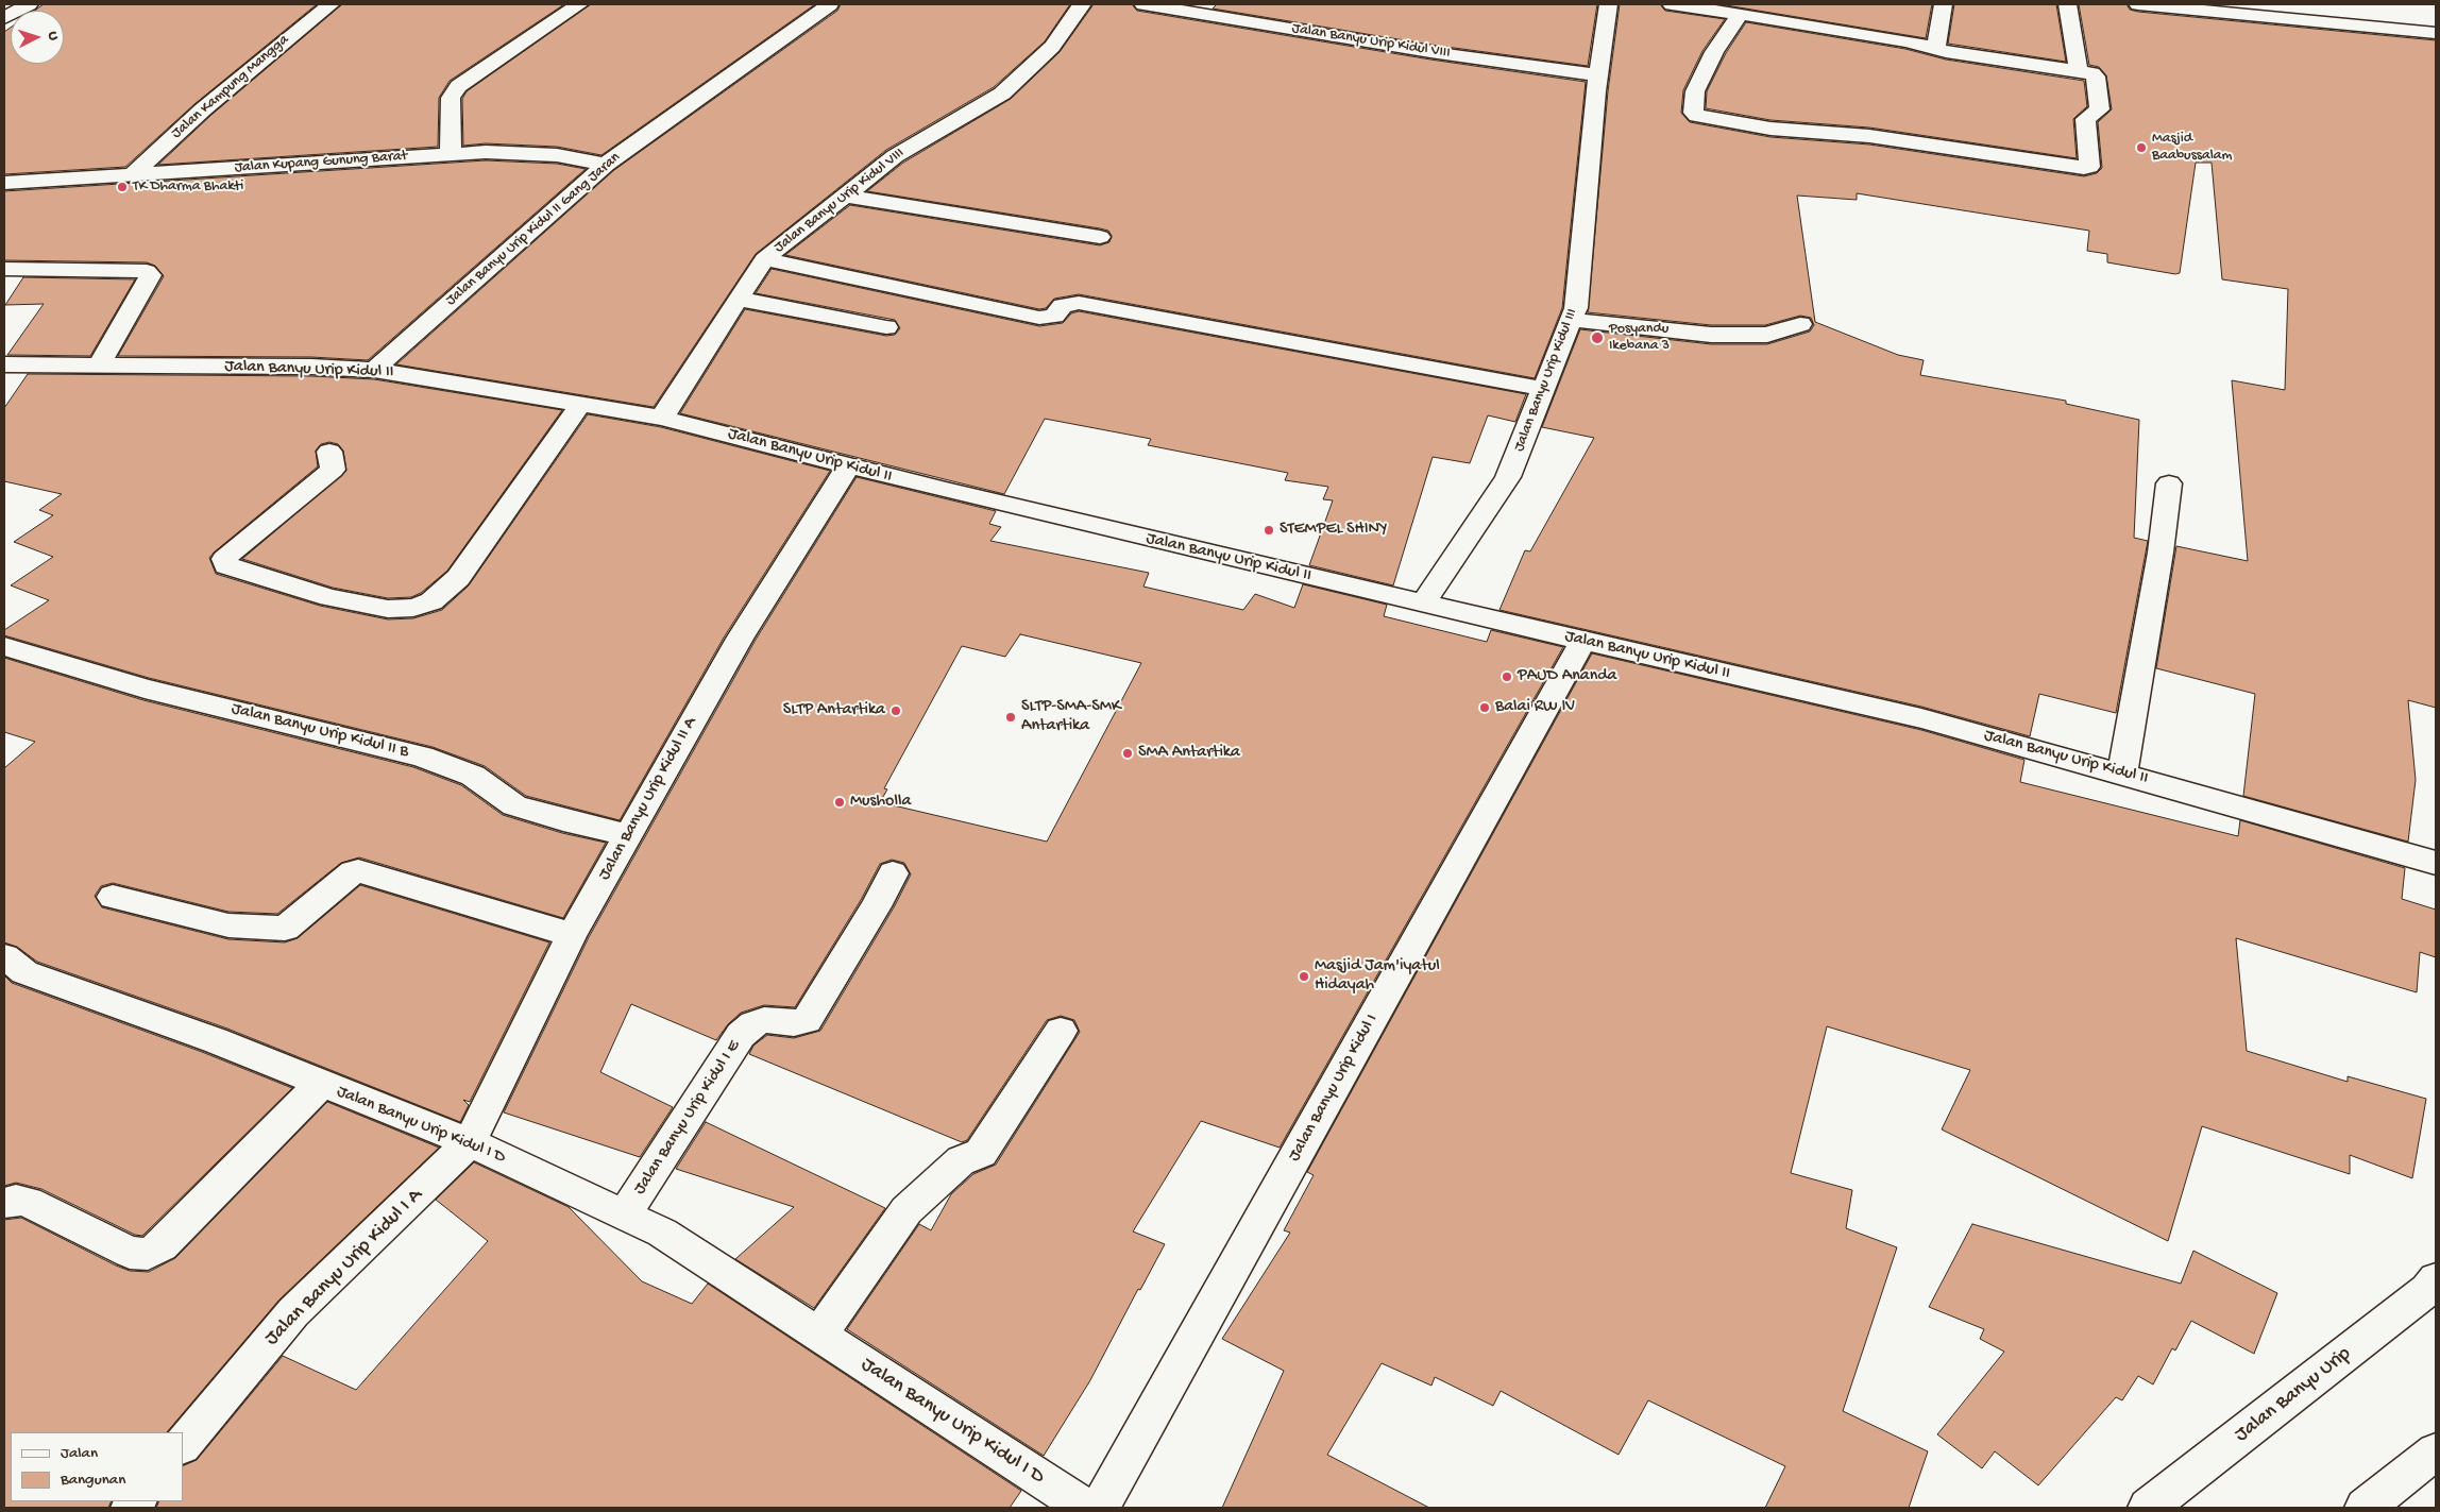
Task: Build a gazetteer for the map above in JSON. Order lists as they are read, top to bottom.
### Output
{
  "streets": {
    "street": [
      "Jalan Banyu Urip Kidul VIII",
      "Jalan Kampung Mangga",
      "Jalan Kupang Gunung Barat",
      "Jalan Banyu Urip Kidul II Gang Jaran",
      "Jalan Banyu Urip Kidul II",
      "Jalan Banyu Urip Kidul III",
      "Jalan Banyu Urip Kidul II B",
      "Jalan Banyu Urip Kidul II A",
      "Jalan Banyu Urip Kidul I",
      "Jalan Banyu Urip Kidul I E",
      "Jalan Banyu Urip Kidul I D",
      "Jalan Banyu Urip Kidul I A",
      "Jalan Banyu Urip"
    ]
  },
  "crossings": [
    ["Jalan Banyu Urip Kidul VIII", "Jalan Banyu Urip Kidul II"],
    ["Jalan Banyu Urip Kidul VIII", "Jalan Banyu Urip Kidul III"],
    ["Jalan Kampung Mangga", "Jalan Kupang Gunung Barat"],
    ["Jalan Kupang Gunung Barat", "Jalan Banyu Urip Kidul II Gang Jaran"],
    ["Jalan Banyu Urip Kidul II Gang Jaran", "Jalan Banyu Urip Kidul II"],
    ["Jalan Banyu Urip Kidul II", "Jalan Banyu Urip Kidul III"],
    ["Jalan Banyu Urip Kidul II", "Jalan Banyu Urip Kidul II A"],
    ["Jalan Banyu Urip Kidul II", "Jalan Banyu Urip Kidul I"],
    ["Jalan Banyu Urip Kidul II B", "Jalan Banyu Urip Kidul II A"],
    ["Jalan Banyu Urip Kidul II A", "Jalan Banyu Urip Kidul I D"],
    ["Jalan Banyu Urip Kidul II A", "Jalan Banyu Urip Kidul I A"],
    ["Jalan Banyu Urip Kidul I E", "Jalan Banyu Urip Kidul I D"],
    ["Jalan Banyu Urip Kidul I D", "Jalan Banyu Urip Kidul I A"]
  ],
  "places": [
    "Masjid Baabussalam",
    "TK Dharma Bhakti",
    "Posyandu Ikebana 3",
    "STEMPEL SHINY",
    "PAUD Ananda",
    "Balai RW IV",
    "SLTP Antartika",
    "SLTP-SMA-SMK Antartika",
    "SMA Antartika",
    "Musholla",
    "Masjid Jam'iyatul Hidayah"
  ],
  "legend": ["Jalan", "Bangunan"],
  "north": "right"
}
